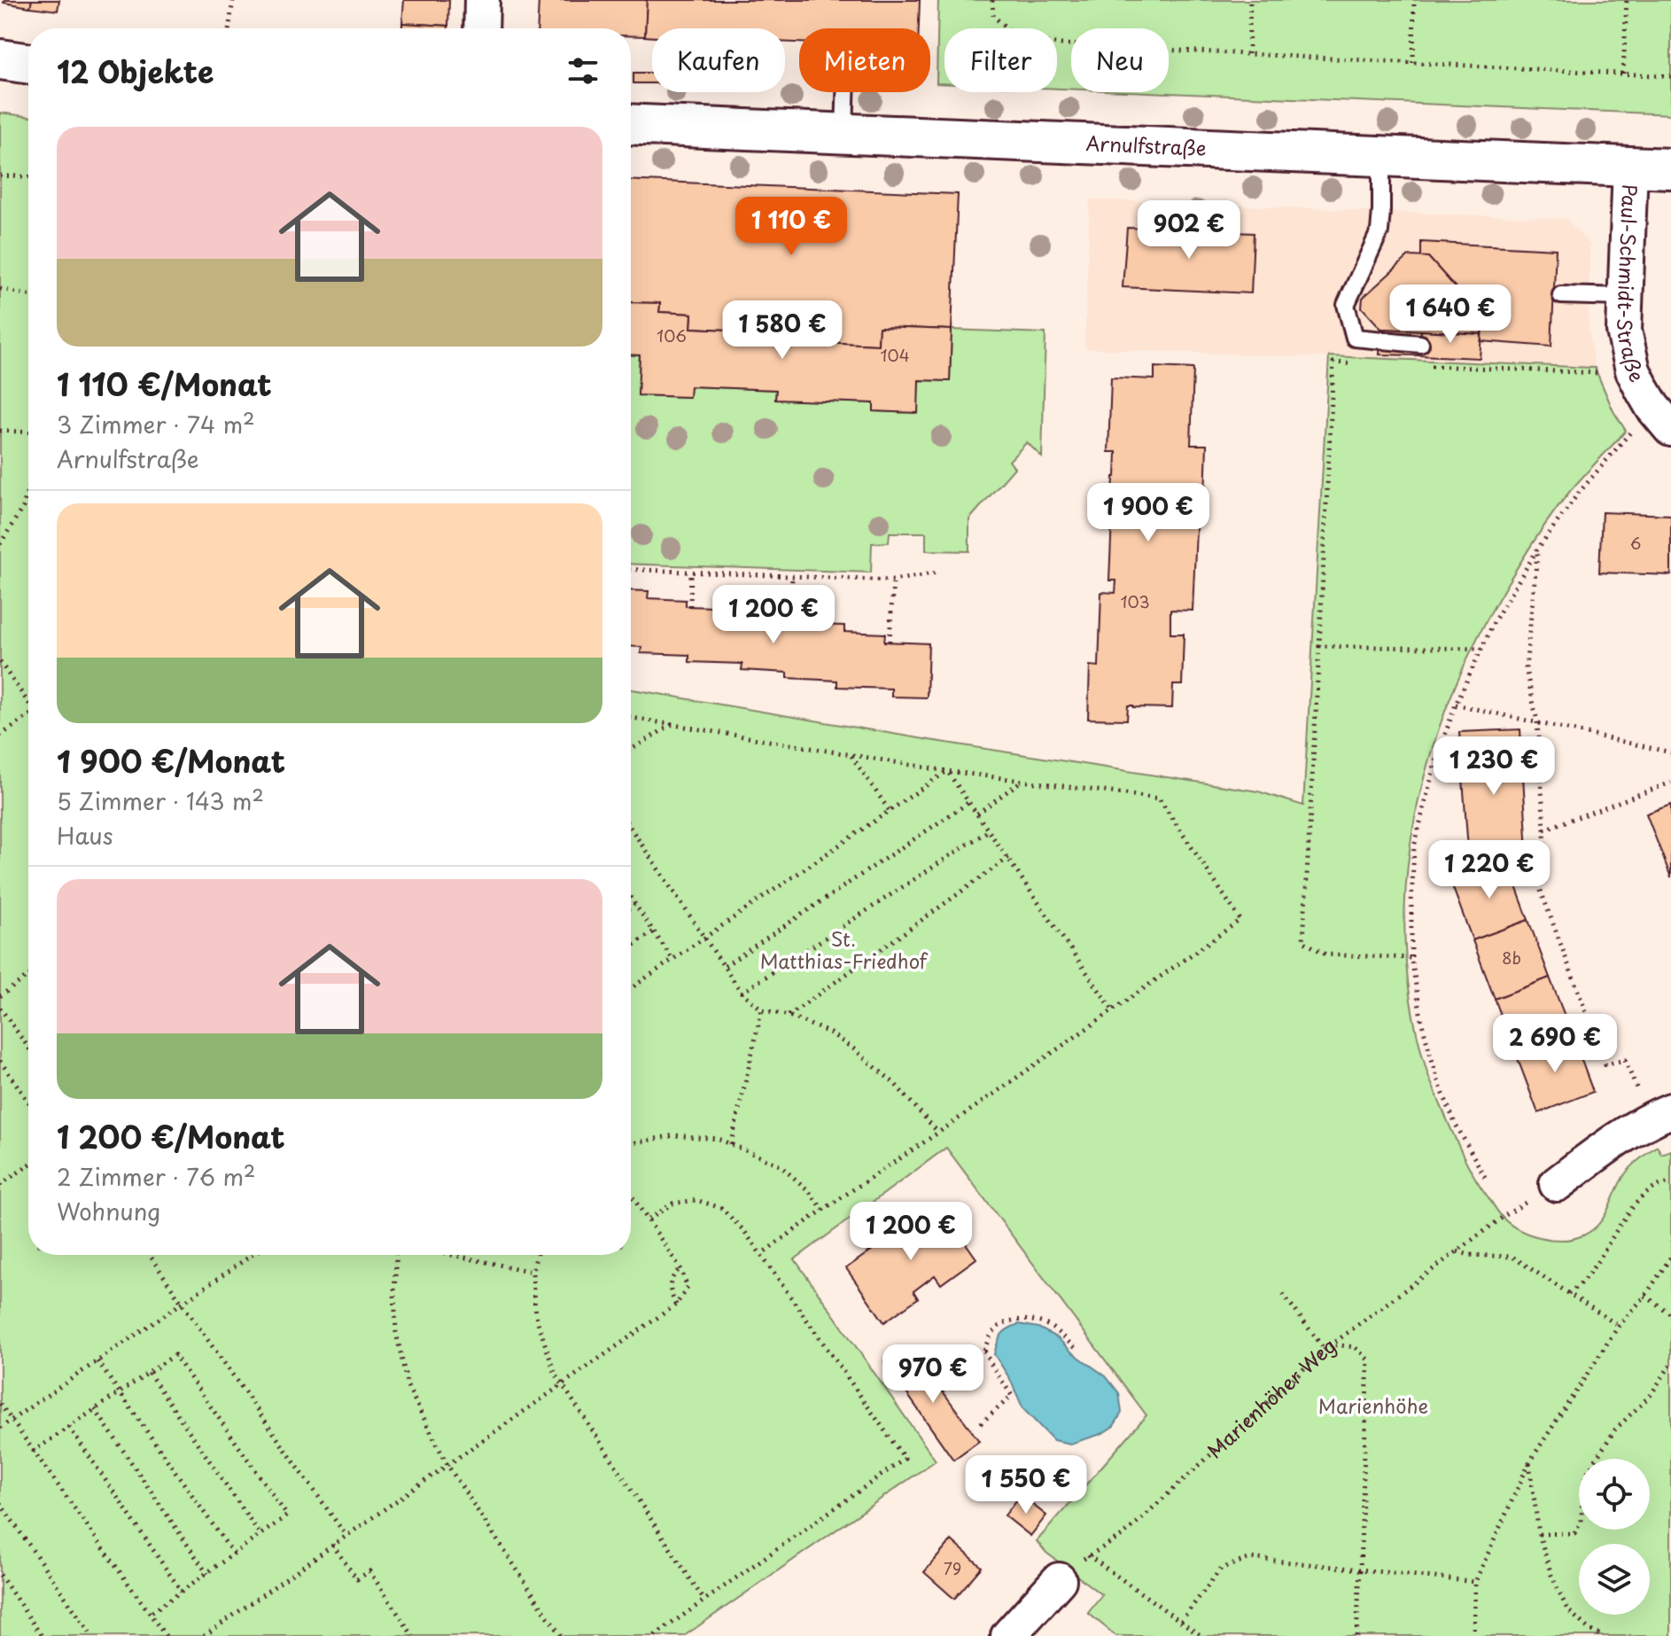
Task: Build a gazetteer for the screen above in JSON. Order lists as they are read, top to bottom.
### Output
{
  "streets": {
    "main road": ["Arnulfstraße"],
    "street": ["Paul-Schmidt-Straße"],
    "path": ["Marienhöher Weg"]
  },
  "crossings": [
    ["Arnulfstraße", "Paul-Schmidt-Straße"]
  ],
  "parks": ["St. Matthias-Friedhof", "Marienhöhe"],
  "house_numbers": [
    "106",
    "104",
    "6",
    "103",
    "8b",
    "79"
  ],
  "page": {
    "chip": [
      "Kaufen",
      "Mieten",
      "Filter",
      "Neu"
    ],
    "heading": "12 Objekte",
    "list": [
      {
        "name": "1 110 €/Monat",
        "note": "3 Zimmer · 74 m² · Arnulfstraße"
      },
      {
        "name": "1 900 €/Monat",
        "note": "5 Zimmer · 143 m² · Haus"
      },
      {
        "name": "1 200 €/Monat",
        "note": "2 Zimmer · 76 m² · Wohnung"
      }
    ],
    "price": [
      "1 110 €",
      "902 €",
      "1 640 €",
      "1 580 €",
      "1 900 €",
      "1 200 €",
      "1 230 €",
      "1 220 €",
      "2 690 €",
      "1 200 €",
      "970 €",
      "1 550 €"
    ]
  }
}
